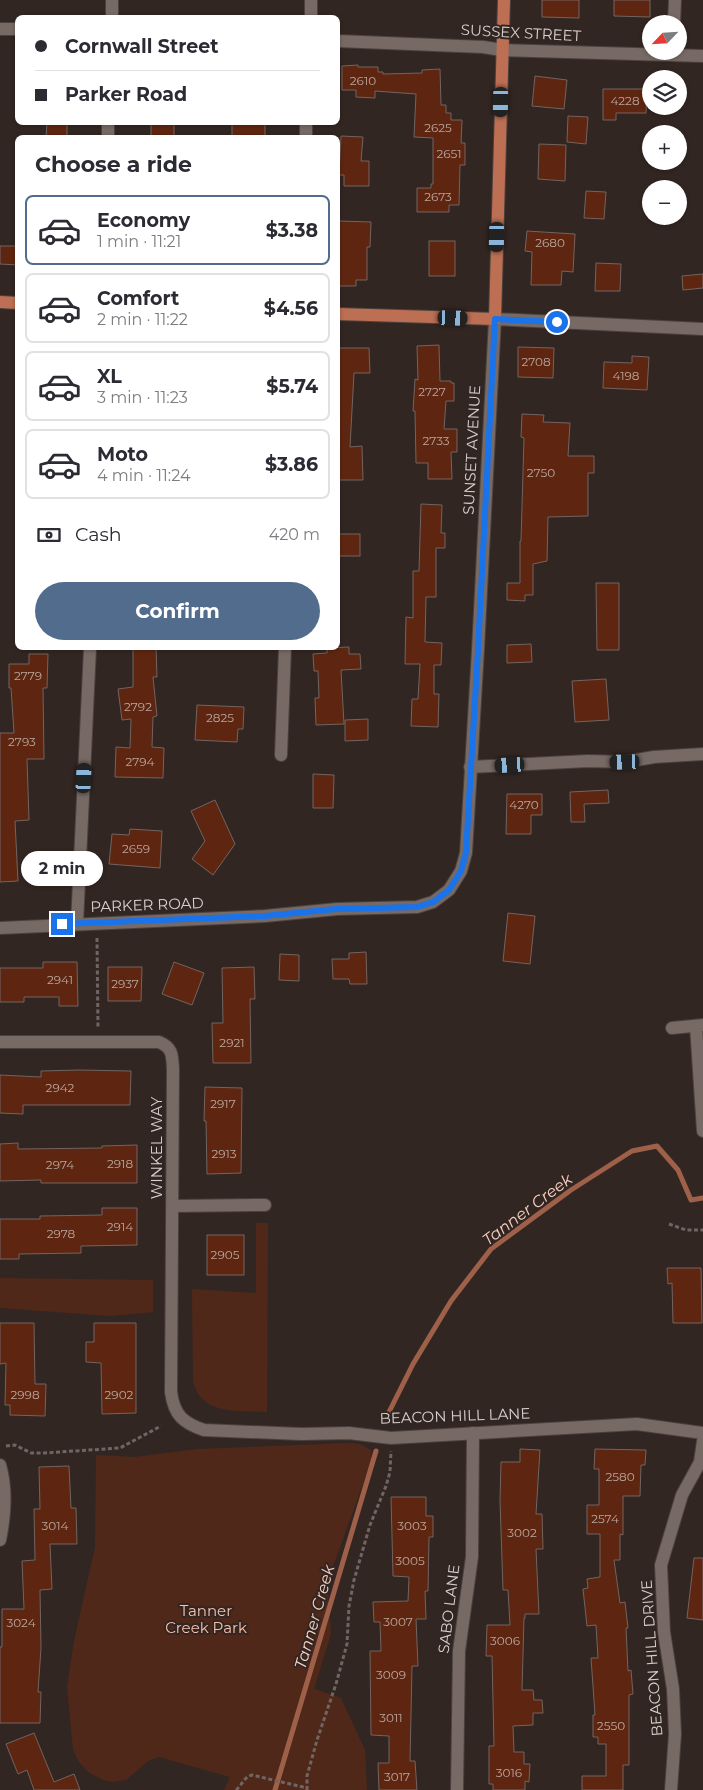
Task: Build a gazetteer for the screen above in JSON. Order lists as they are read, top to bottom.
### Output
{
  "streets": {
    "main road": ["SUNSET AVENUE"],
    "street": [
      "SUSSEX STREET",
      "PARKER ROAD",
      "WINKEL WAY",
      "BEACON HILL LANE",
      "SABO LANE",
      "BEACON HILL DRIVE"
    ]
  },
  "crossings": [
    ["SUSSEX STREET", "SUNSET AVENUE"],
    ["SUNSET AVENUE", "PARKER ROAD"],
    ["WINKEL WAY", "BEACON HILL LANE"],
    ["BEACON HILL LANE", "SABO LANE"]
  ],
  "water": ["Tanner Creek"],
  "parks": ["Tanner Creek Park"],
  "house_numbers": [
    "2610",
    "4228",
    "2625",
    "2651",
    "2673",
    "2680",
    "2708",
    "4198",
    "2727",
    "2733",
    "2750",
    "2779",
    "2792",
    "2825",
    "2793",
    "2794",
    "4270",
    "2659",
    "2941",
    "2937",
    "2921",
    "2942",
    "2917",
    "2913",
    "2918",
    "2974",
    "2914",
    "2978",
    "2905",
    "2998",
    "2902",
    "2580",
    "2574",
    "3014",
    "3003",
    "3002",
    "3005",
    "3007",
    "3024",
    "3006",
    "3009",
    "3011",
    "2550",
    "3016",
    "3017"
  ],
  "north": "bottom left",
  "page": {
    "map_buttons": ["+", "−"],
    "banner": ["Cornwall Street", "Parker Road"],
    "heading": "Choose a ride",
    "list": [
      {
        "name": "Economy",
        "note": "1 min · 11:21",
        "value": "$3.38"
      },
      {
        "name": "Comfort",
        "note": "2 min · 11:22",
        "value": "$4.56"
      },
      {
        "name": "XL",
        "note": "3 min · 11:23",
        "value": "$5.74"
      },
      {
        "name": "Moto",
        "note": "4 min · 11:24",
        "value": "$3.86"
      }
    ],
    "pay": ["Cash", "420 m"],
    "buttons": "Confirm",
    "bubble": "2 min"
  }
}
